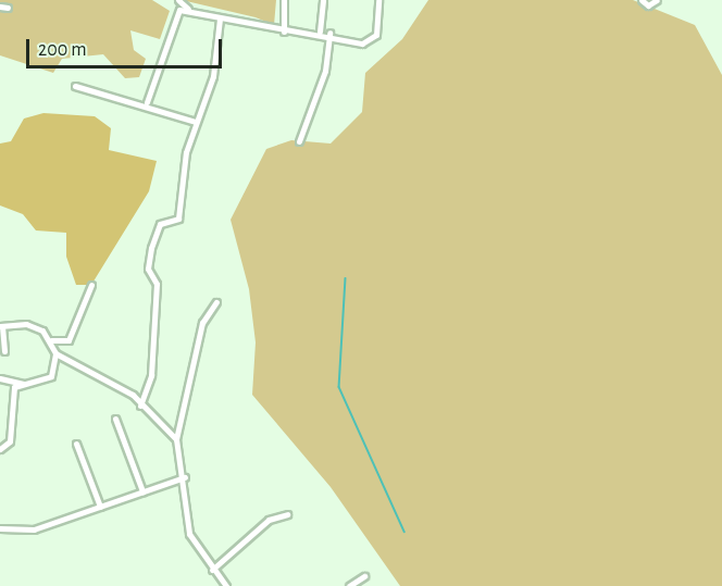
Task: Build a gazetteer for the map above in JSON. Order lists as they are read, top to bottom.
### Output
{
  "scale_bar": "200 m"
}
